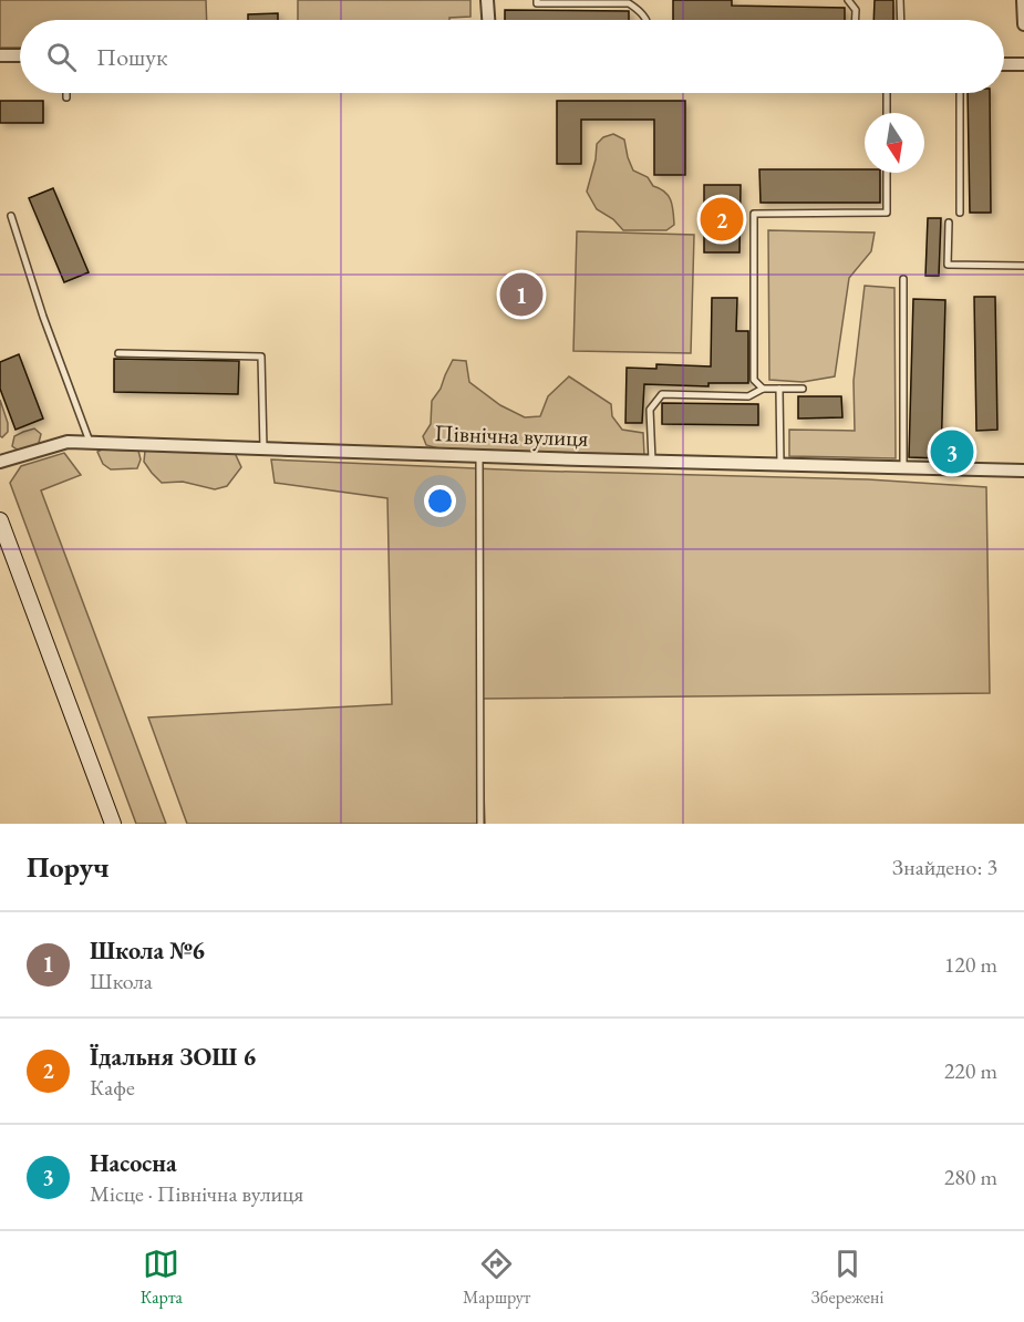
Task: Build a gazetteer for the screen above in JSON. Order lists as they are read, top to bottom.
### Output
{
  "streets": {
    "street": ["Північна вулиця"]
  },
  "north": "bottom",
  "page": {
    "search": "Пошук",
    "pins": ["2", "1", "3"],
    "heading": ["Поруч", "Знайдено: 3"],
    "list": [
      {
        "mark": "1",
        "name": "Школа №6",
        "note": "Школа",
        "value": "120 m"
      },
      {
        "mark": "2",
        "name": "Їдальня ЗОШ 6",
        "note": "Кафе",
        "value": "220 m"
      },
      {
        "mark": "3",
        "name": "Насосна",
        "note": "Місце · Північна вулиця",
        "value": "280 m"
      }
    ],
    "nav": ["Карта", "Маршрут", "Збережені"]
  }
}
